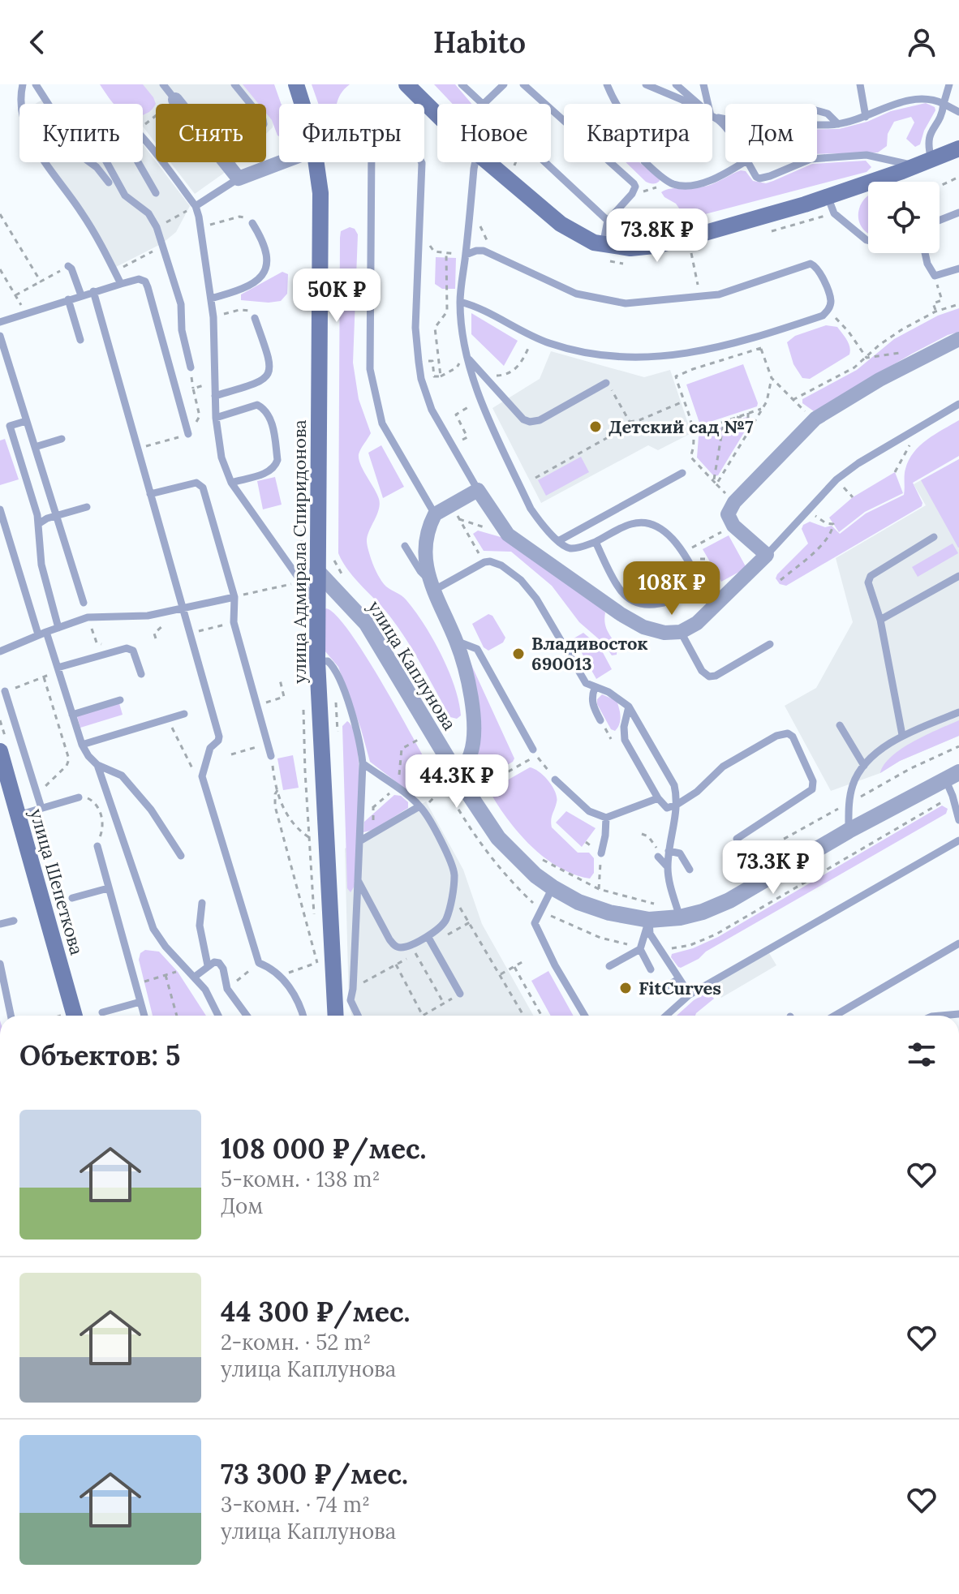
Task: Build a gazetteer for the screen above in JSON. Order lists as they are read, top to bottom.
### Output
{
  "streets": {
    "main road": ["улица Адмирала Спиридонова", "улица Шепеткова"],
    "street": ["улица Каплунова"]
  },
  "crossings": [
    ["улица Адмирала Спиридонова", "улица Каплунова"]
  ],
  "places": ["Детский сад №7", "Владивосток 690013", "FitCurves"],
  "page": {
    "header": "Habito",
    "chip": [
      "Купить",
      "Снять",
      "Фильтры",
      "Новое",
      "Квартира",
      "Дом"
    ],
    "price": [
      "73.8K ₽",
      "50K ₽",
      "108K ₽",
      "44.3K ₽",
      "73.3K ₽"
    ],
    "heading": "Объектов: 5",
    "list": [
      {
        "name": "108 000 ₽/мес.",
        "note": "5-комн. · 138 m² · Дом"
      },
      {
        "name": "44 300 ₽/мес.",
        "note": "2-комн. · 52 m² · улица Каплунова"
      },
      {
        "name": "73 300 ₽/мес.",
        "note": "3-комн. · 74 m² · улица Каплунова"
      }
    ]
  }
}
